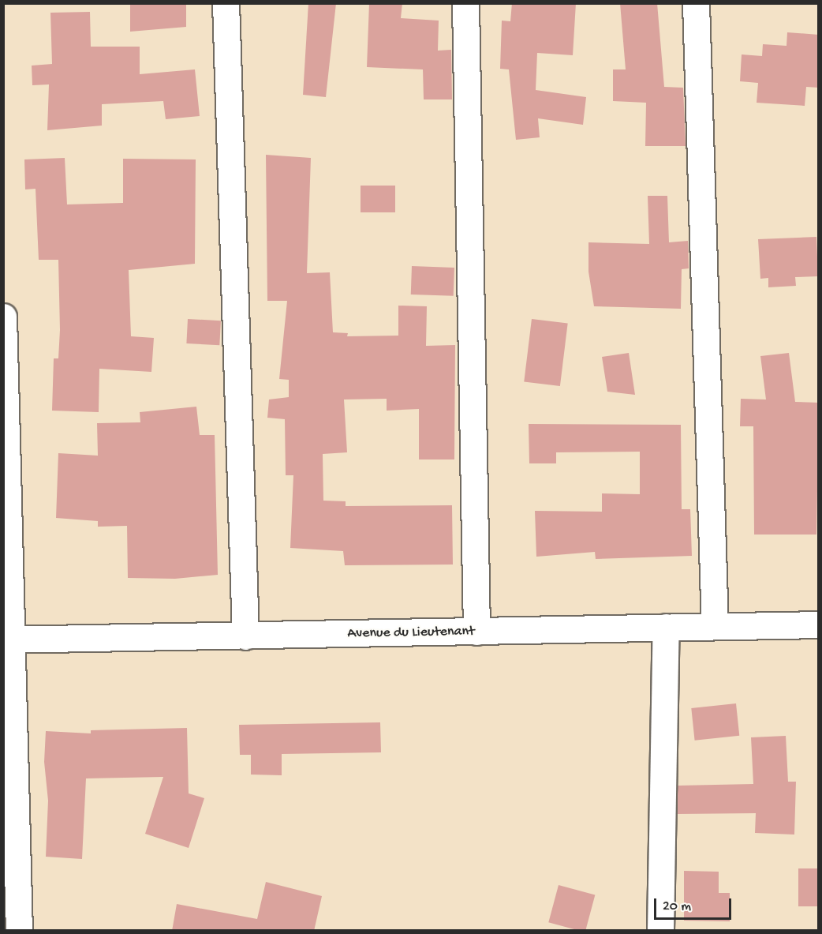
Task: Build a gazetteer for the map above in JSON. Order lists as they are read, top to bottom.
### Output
{
  "streets": {
    "street": ["Avenue du Lieutenant"]
  },
  "scale_bar": "20 m"
}
